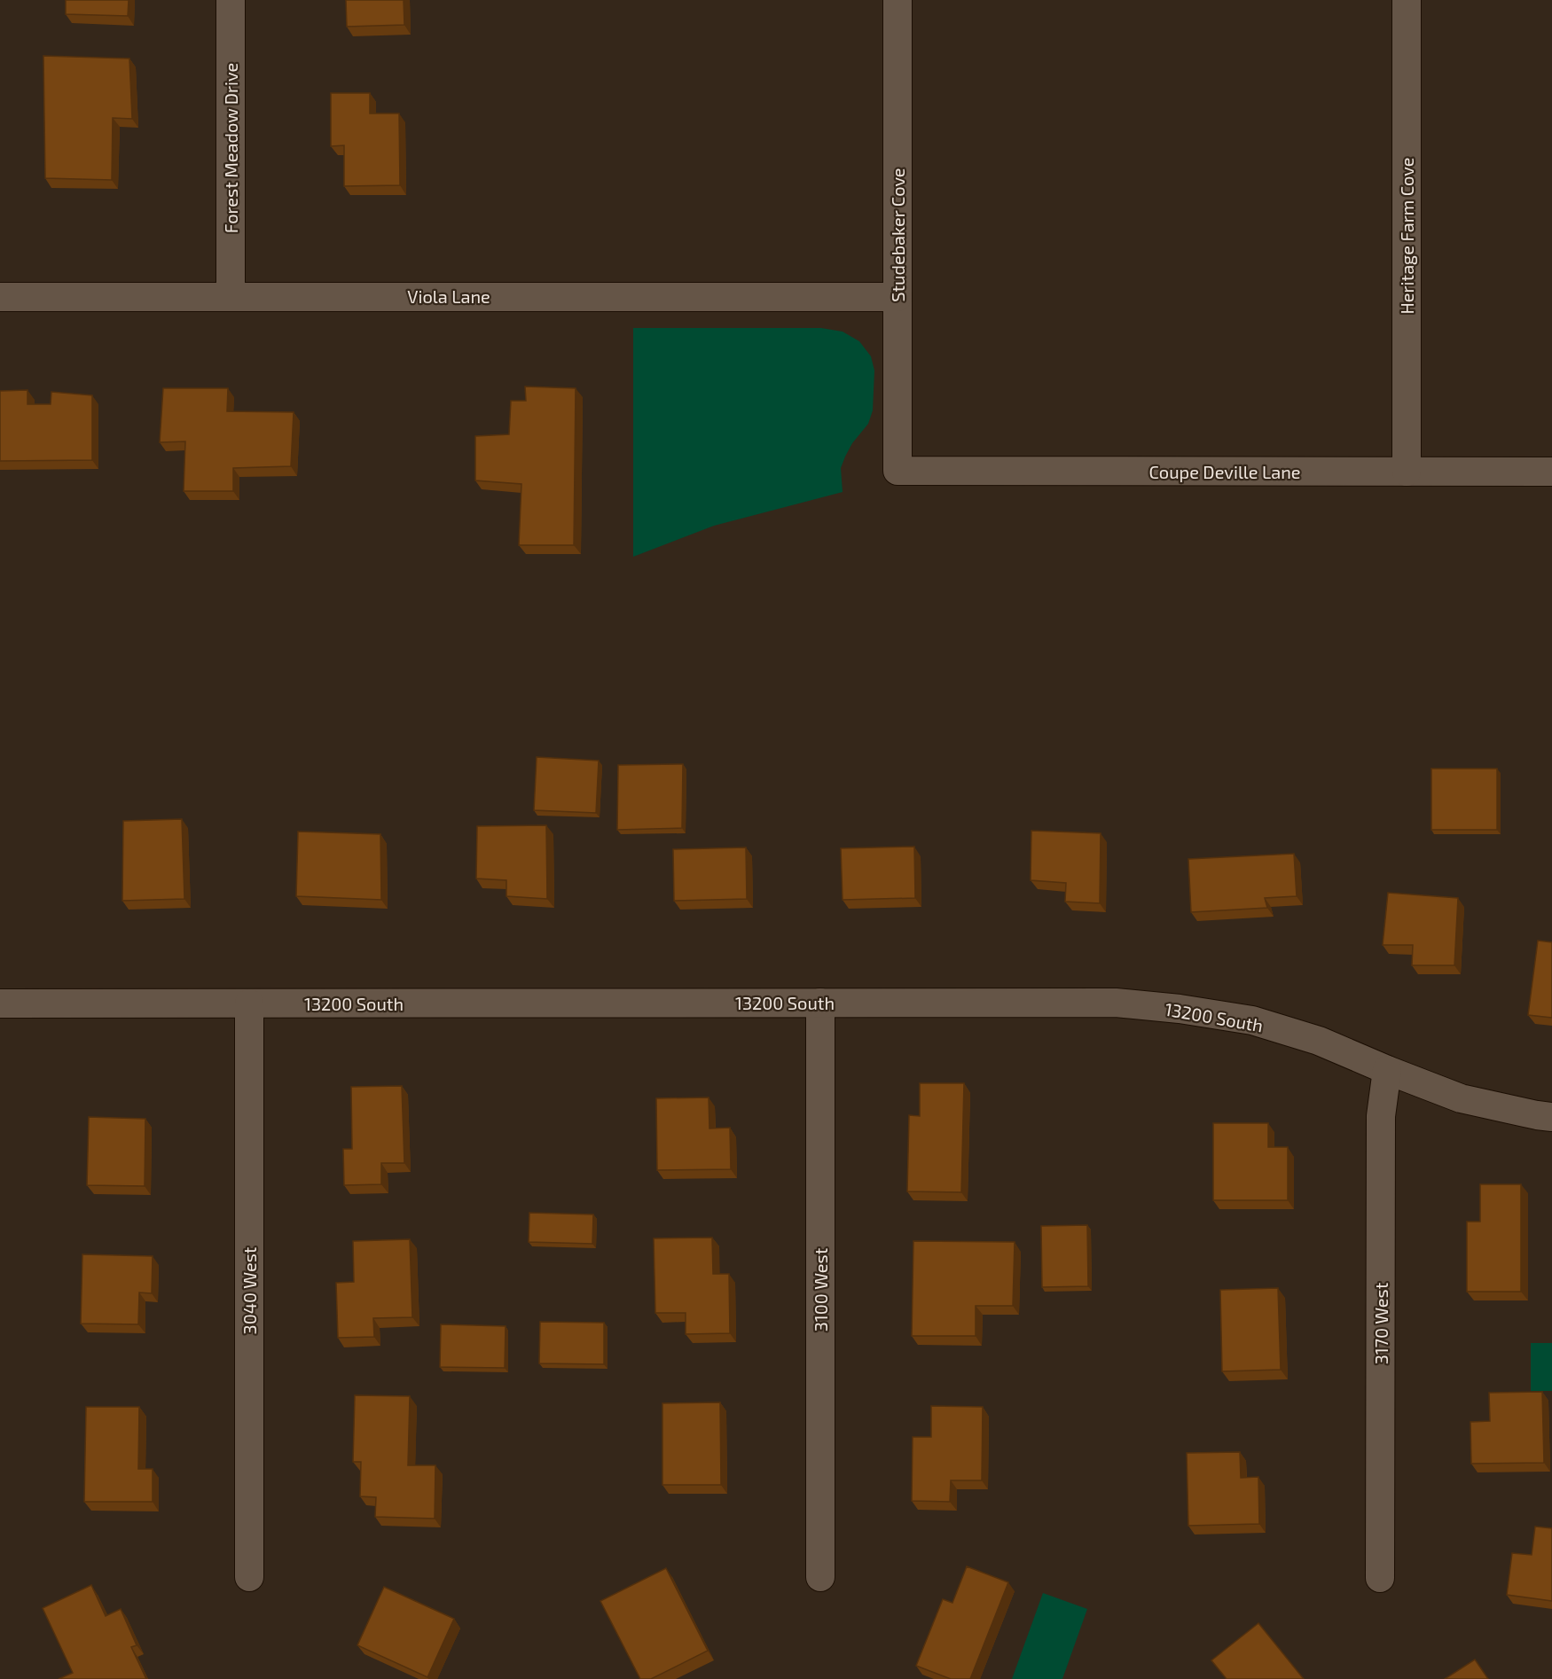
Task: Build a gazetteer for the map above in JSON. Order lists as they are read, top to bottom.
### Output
{
  "streets": {
    "street": [
      "Forest Meadow Drive",
      "Studebaker Cove",
      "Heritage Farm Cove",
      "Viola Lane",
      "Coupe Deville Lane",
      "13200 South",
      "3100 West",
      "3040 West",
      "3170 West"
    ]
  },
  "crossings": [
    ["Forest Meadow Drive", "Viola Lane"],
    ["Studebaker Cove", "Viola Lane"],
    ["Studebaker Cove", "Coupe Deville Lane"],
    ["Heritage Farm Cove", "Coupe Deville Lane"],
    ["13200 South", "3100 West"],
    ["13200 South", "3040 West"],
    ["13200 South", "3170 West"]
  ]
}
